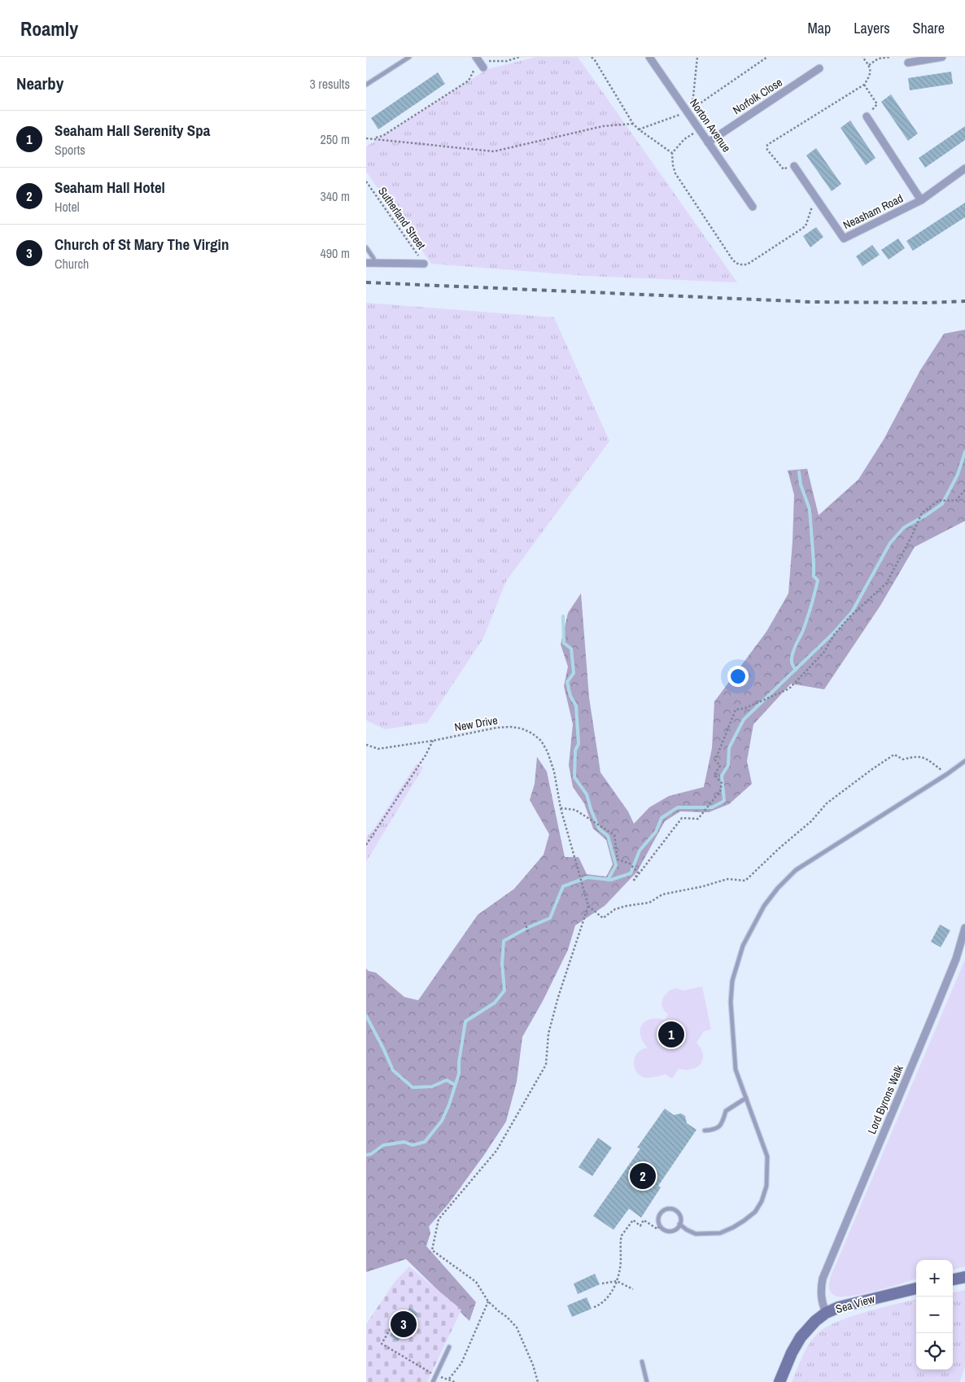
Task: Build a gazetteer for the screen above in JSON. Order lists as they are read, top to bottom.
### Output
{
  "streets": {
    "main road": ["Sea View"],
    "street": [
      "Norfolk Close",
      "Norton Avenue",
      "Neasham Road",
      "Lord Byrons Walk"
    ],
    "path": ["Sutherland Street", "New Drive"]
  },
  "crossings": [
    ["Norfolk Close", "Norton Avenue"],
    ["Lord Byrons Walk", "Sea View"]
  ],
  "page": {
    "header": "Roamly",
    "nav": ["Map", "Layers", "Share"],
    "heading": ["Nearby", "3 results"],
    "list": [
      {
        "mark": "1",
        "name": "Seaham Hall Serenity Spa",
        "note": "Sports",
        "value": "250 m"
      },
      {
        "mark": "2",
        "name": "Seaham Hall Hotel",
        "note": "Hotel",
        "value": "340 m"
      },
      {
        "mark": "3",
        "name": "Church of St Mary The Virgin",
        "note": "Church",
        "value": "490 m"
      }
    ],
    "pins": ["1", "2", "3"],
    "map_buttons": ["+", "−"]
  }
}
